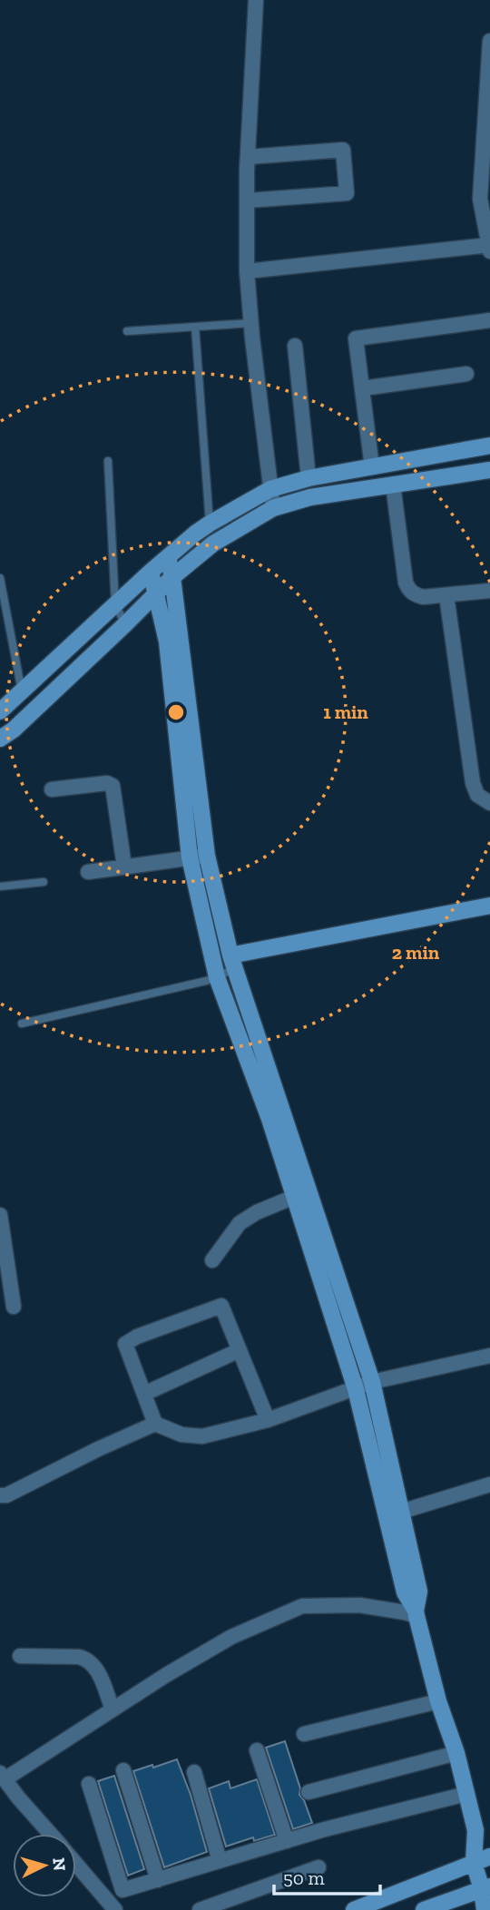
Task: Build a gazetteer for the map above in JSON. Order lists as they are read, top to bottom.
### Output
{
  "scale_bar": "50 m",
  "north": "right",
  "rings": ["1 min", "2 min"]
}
